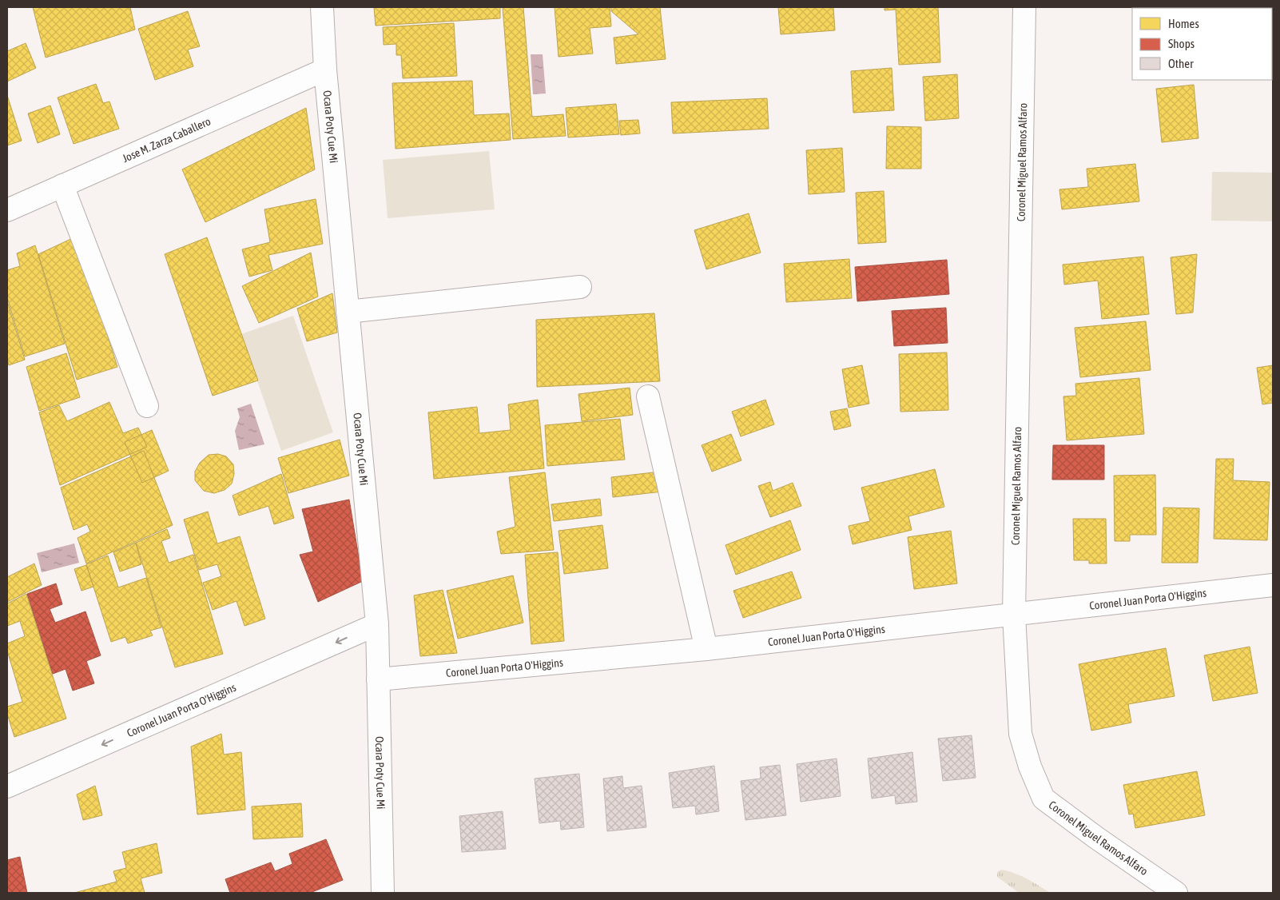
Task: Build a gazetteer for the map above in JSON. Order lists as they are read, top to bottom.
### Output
{
  "streets": {
    "street": [
      "Ocara Poty Cue Mi",
      "Jose M. Zarza Caballero",
      "Coronel Miguel Ramos Alfaro",
      "Coronel Juan Porta O'Higgins"
    ]
  },
  "crossings": [
    ["Ocara Poty Cue Mi", "Jose M. Zarza Caballero"],
    ["Ocara Poty Cue Mi", "Coronel Juan Porta O'Higgins"],
    ["Coronel Miguel Ramos Alfaro", "Coronel Juan Porta O'Higgins"]
  ],
  "legend": ["Homes", "Shops", "Other"]
}
